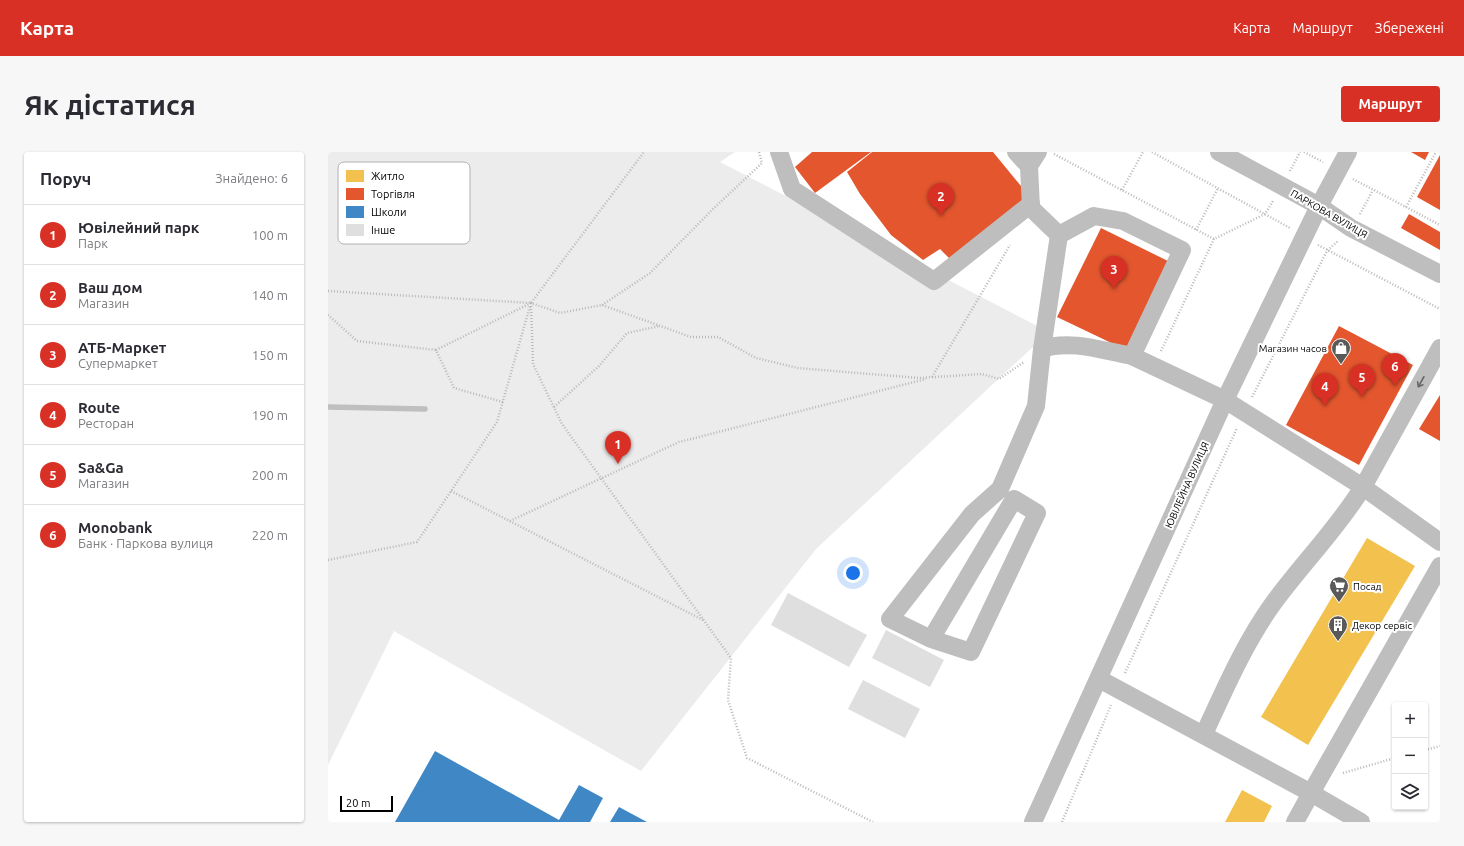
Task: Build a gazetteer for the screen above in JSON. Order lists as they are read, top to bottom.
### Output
{
  "streets": {
    "street": ["ПАРКОВА ВУЛИЦЯ", "ЮВІЛЕЙНА ВУЛИЦЯ"]
  },
  "crossings": [
    ["ПАРКОВА ВУЛИЦЯ", "ЮВІЛЕЙНА ВУЛИЦЯ"]
  ],
  "places": {
    "shop": ["Магазин часов"],
    "supermarket": ["Посад"],
    "building": ["Декор сервіс"]
  },
  "legend": [
    "Житло",
    "Торгівля",
    "Школи",
    "Інше"
  ],
  "scale_bar": "20 m",
  "page": {
    "header": "Карта",
    "nav": ["Карта", "Маршрут", "Збережені"],
    "buttons": "Маршрут",
    "title": "Як дістатися",
    "heading": ["Поруч", "Знайдено: 6"],
    "pins": [
      "2",
      "3",
      "6",
      "5",
      "4",
      "1"
    ],
    "list": [
      {
        "mark": "1",
        "name": "Ювілейний парк",
        "note": "Парк",
        "value": "100 m"
      },
      {
        "mark": "2",
        "name": "Ваш дом",
        "note": "Магазин",
        "value": "140 m"
      },
      {
        "mark": "3",
        "name": "АТБ-Маркет",
        "note": "Супермаркет",
        "value": "150 m"
      },
      {
        "mark": "4",
        "name": "Route",
        "note": "Ресторан",
        "value": "190 m"
      },
      {
        "mark": "5",
        "name": "Sa&Ga",
        "note": "Магазин",
        "value": "200 m"
      },
      {
        "mark": "6",
        "name": "Monobank",
        "note": "Банк · Паркова вулиця",
        "value": "220 m"
      }
    ],
    "map_buttons": ["+", "−"],
    "scale": "20 m"
  }
}
